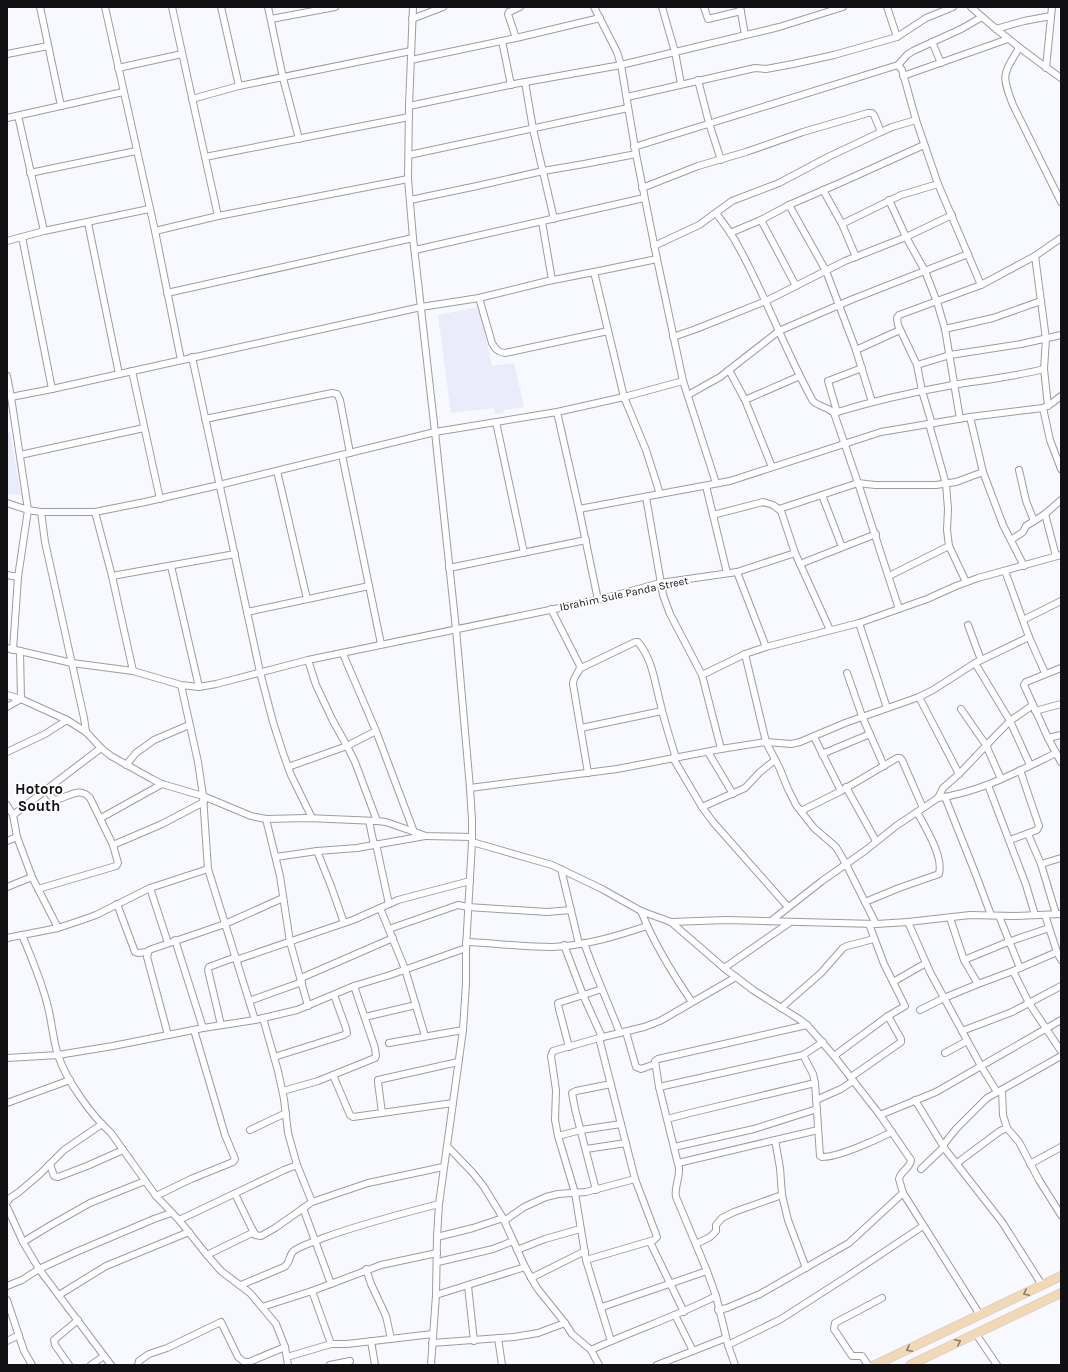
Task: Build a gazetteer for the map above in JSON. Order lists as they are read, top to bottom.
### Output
{
  "streets": {
    "street": ["Ibrahim Sule Panda Street"]
  },
  "districts": ["Hotoro South"]
}
